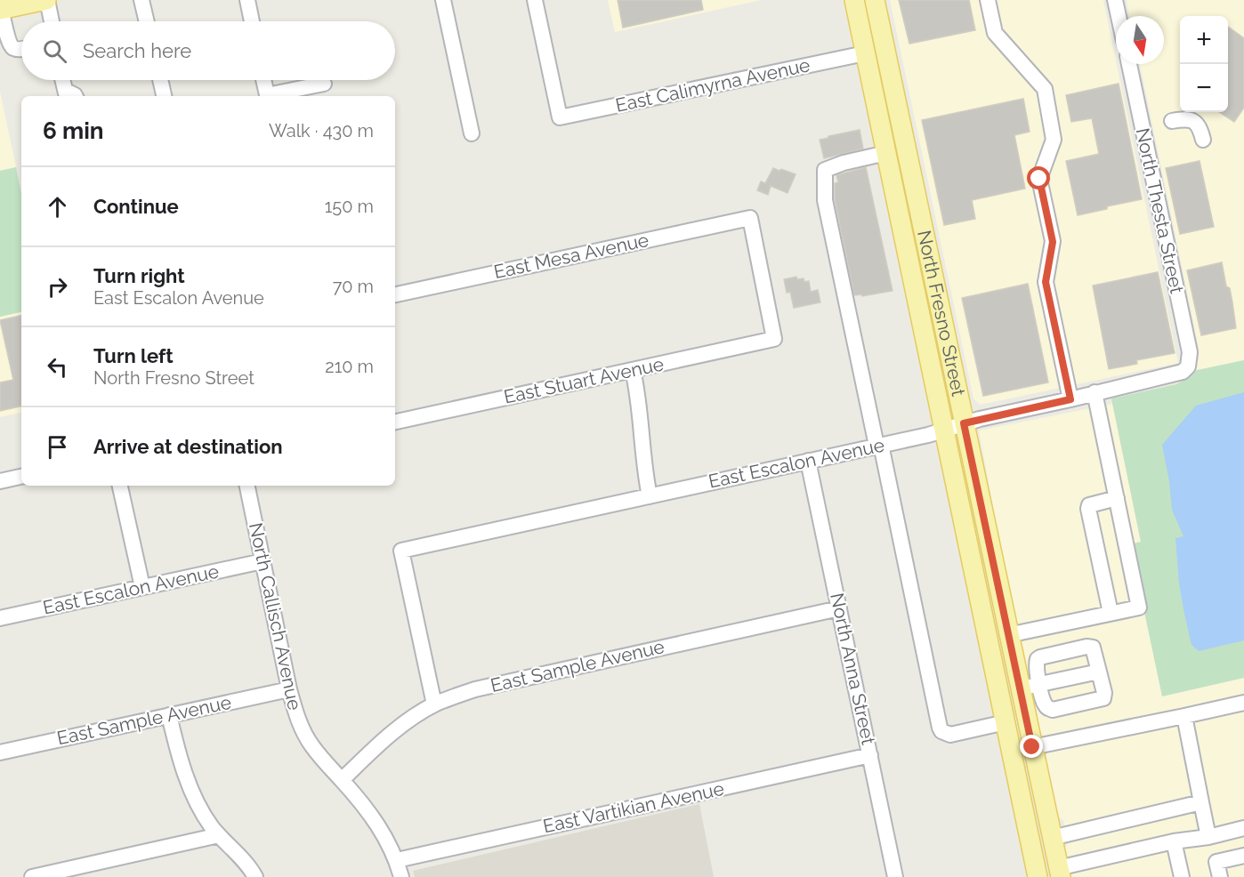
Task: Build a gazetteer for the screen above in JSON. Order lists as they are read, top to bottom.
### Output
{
  "streets": {
    "main road": ["North Fresno Street"],
    "street": [
      "East Calimyrna Avenue",
      "North Thesta Street",
      "East Mesa Avenue",
      "East Stuart Avenue",
      "East Escalon Avenue",
      "North Callisch Avenue",
      "East Sample Avenue",
      "North Anna Street",
      "East Vartikian Avenue"
    ]
  },
  "crossings": [
    ["East Calimyrna Avenue", "North Fresno Street"],
    ["North Thesta Street", "East Escalon Avenue"],
    ["East Mesa Avenue", "East Stuart Avenue"],
    ["North Fresno Street", "East Escalon Avenue"],
    ["East Escalon Avenue", "North Callisch Avenue"],
    ["East Escalon Avenue", "East Sample Avenue"],
    ["East Escalon Avenue", "North Anna Street"],
    ["North Callisch Avenue", "East Sample Avenue"],
    ["North Callisch Avenue", "East Vartikian Avenue"],
    ["East Sample Avenue", "North Anna Street"],
    ["North Anna Street", "East Vartikian Avenue"]
  ],
  "north": "bottom",
  "page": {
    "map_buttons": ["+", "−"],
    "search": "Search here",
    "heading": ["6 min", "Walk · 430 m"],
    "list": [
      ["Continue", "150 m"],
      ["Turn right", "East Escalon Avenue", "70 m"],
      ["Turn left", "North Fresno Street", "210 m"],
      "Arrive at destination"
    ]
  }
}
